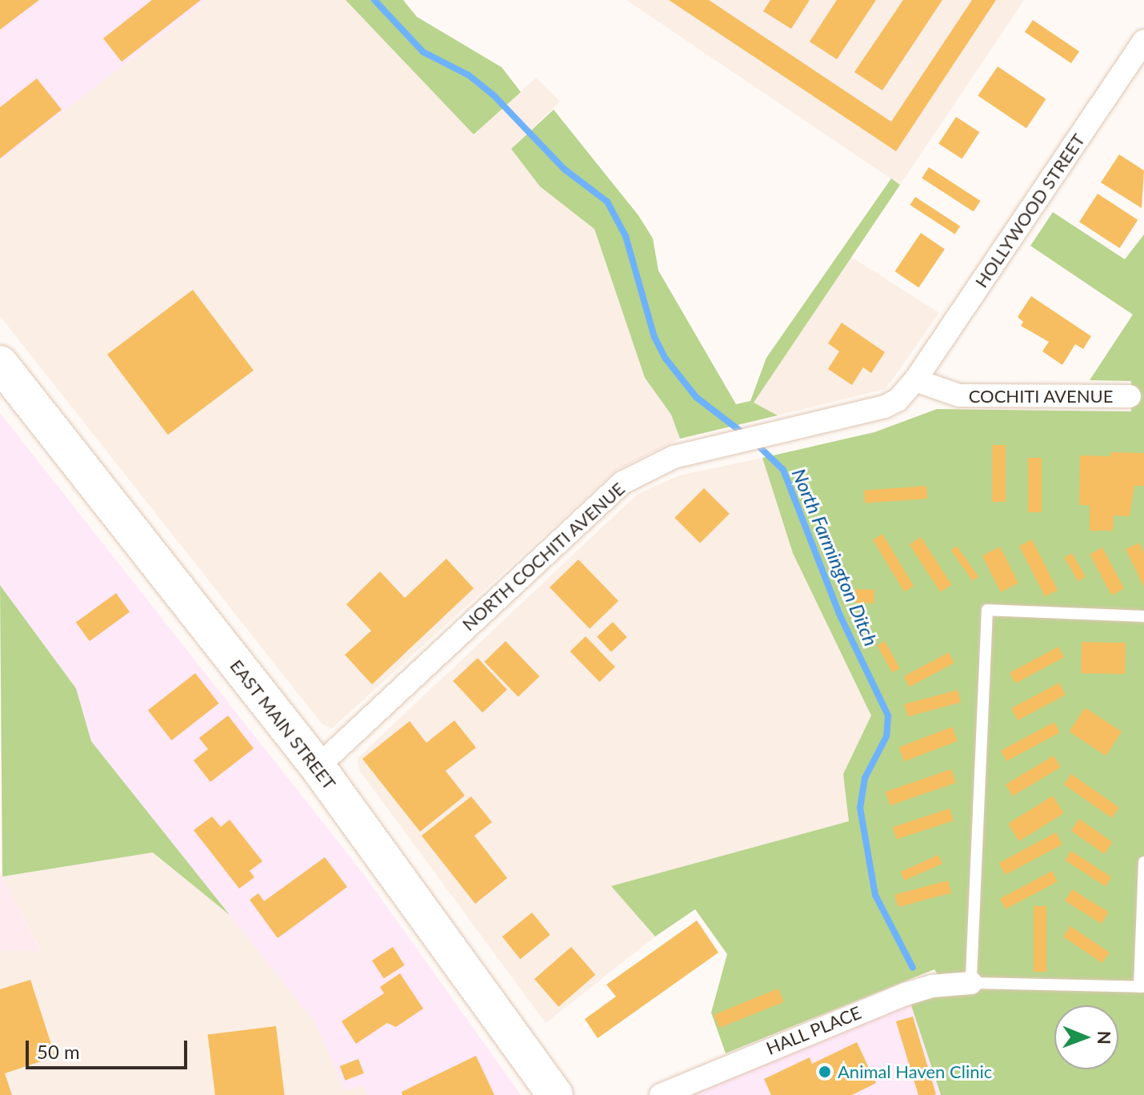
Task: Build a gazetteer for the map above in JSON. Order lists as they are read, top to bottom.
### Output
{
  "streets": {
    "main road": ["EAST MAIN STREET"],
    "street": [
      "HOLLYWOOD STREET",
      "COCHITI AVENUE",
      "NORTH COCHITI AVENUE",
      "HALL PLACE"
    ]
  },
  "crossings": [
    ["HOLLYWOOD STREET", "COCHITI AVENUE"],
    ["HOLLYWOOD STREET", "NORTH COCHITI AVENUE"],
    ["COCHITI AVENUE", "NORTH COCHITI AVENUE"],
    ["NORTH COCHITI AVENUE", "EAST MAIN STREET"]
  ],
  "water": ["North Farmington Ditch"],
  "places": ["Animal Haven Clinic"],
  "scale_bar": "50 m",
  "north": "right"
}
